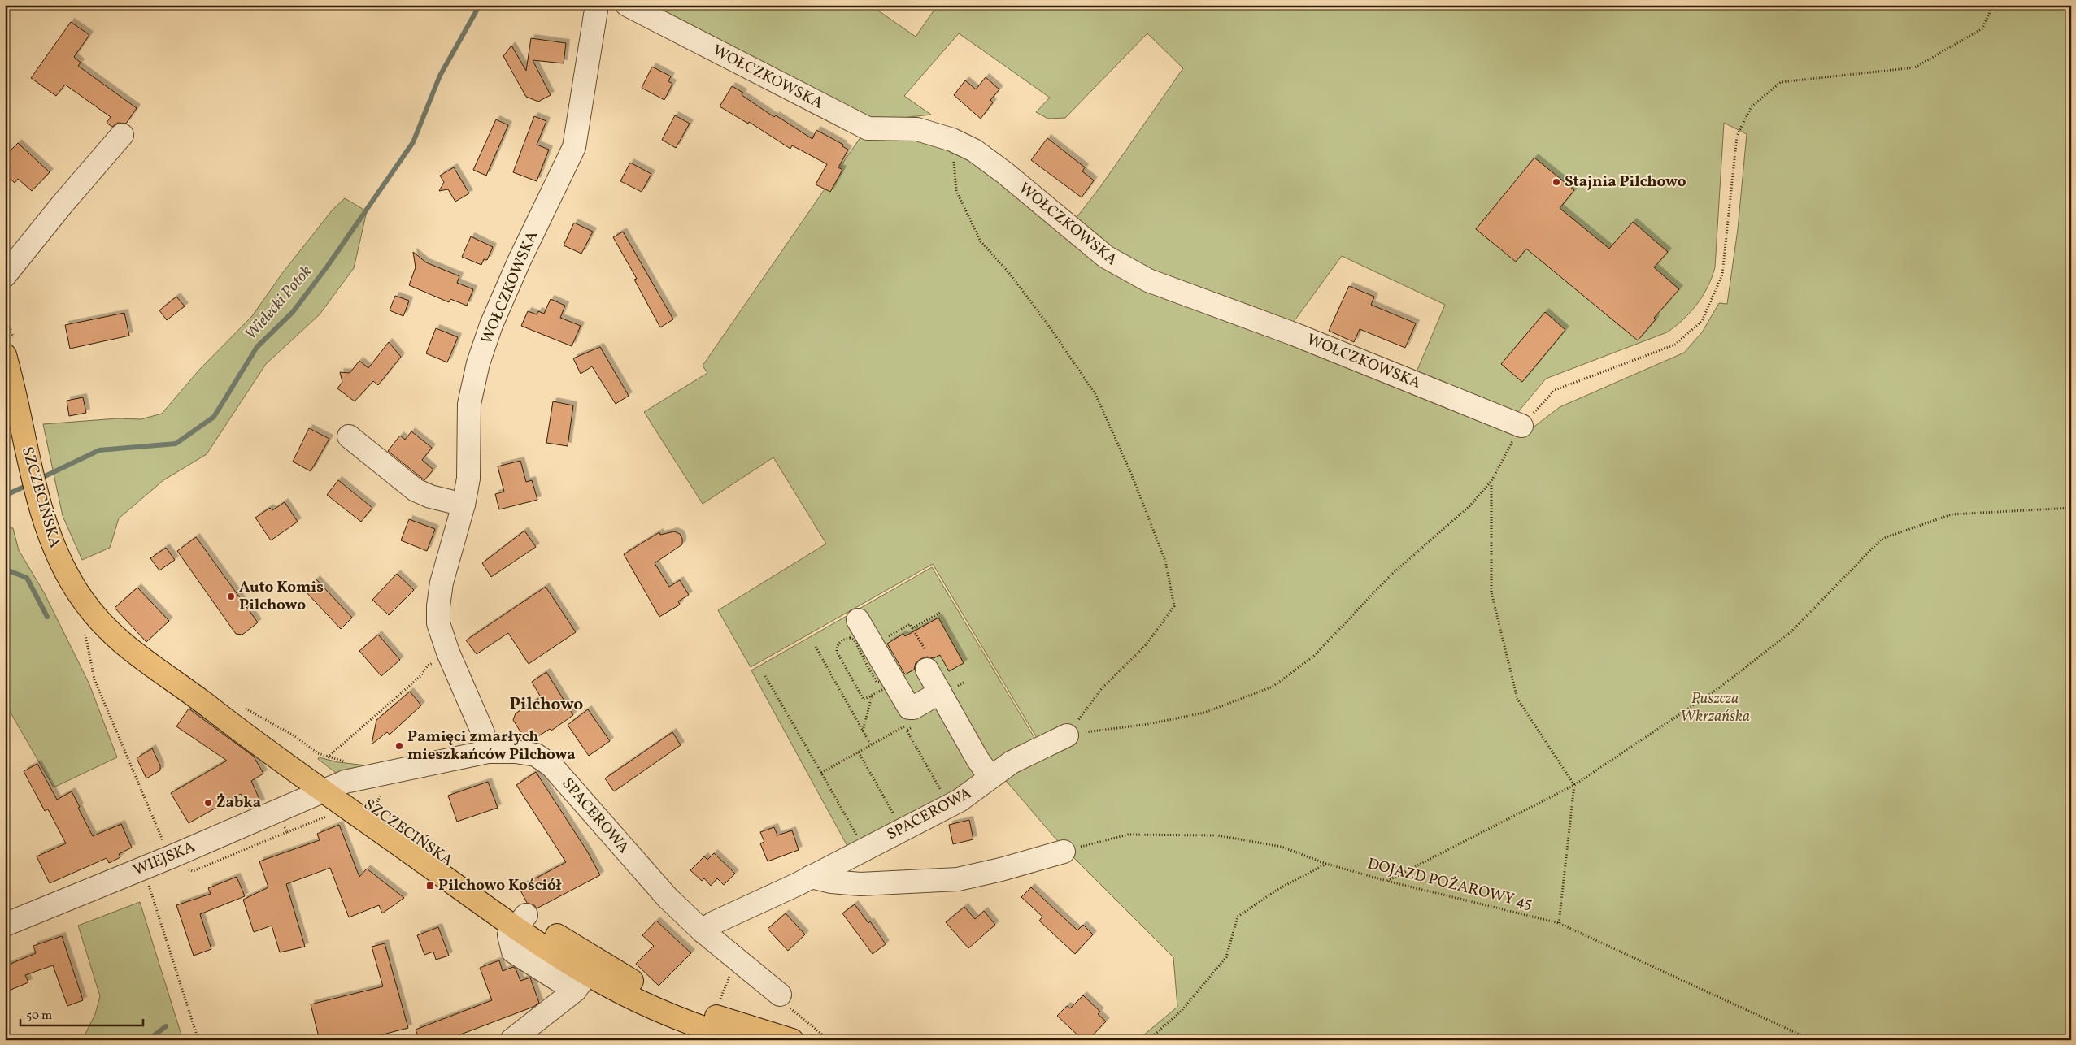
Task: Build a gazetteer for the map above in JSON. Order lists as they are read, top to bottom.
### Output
{
  "streets": {
    "main road": ["SZCZECIŃSKA"],
    "street": ["WOŁCZKOWSKA", "SPACEROWA", "WIEJSKA"],
    "path": ["DOJAZD POŻAROWY 45"]
  },
  "crossings": [
    ["WOŁCZKOWSKA", "SPACEROWA"],
    ["SZCZECIŃSKA", "SPACEROWA"],
    ["SZCZECIŃSKA", "WIEJSKA"],
    ["SPACEROWA", "WIEJSKA"]
  ],
  "districts": ["Pilchowo"],
  "water": ["Wielecki Potok"],
  "parks": ["Puszcza Wkrzańska"],
  "places": {
    "other": [
      "Stajnia Pilchowo",
      "Auto Komis Pilchowo",
      "Pamięci zmarłych mieszkańców Pilchowa",
      "Żabka"
    ],
    "transit": ["Pilchowo Kościół"]
  },
  "scale_bar": "50 m"
}
